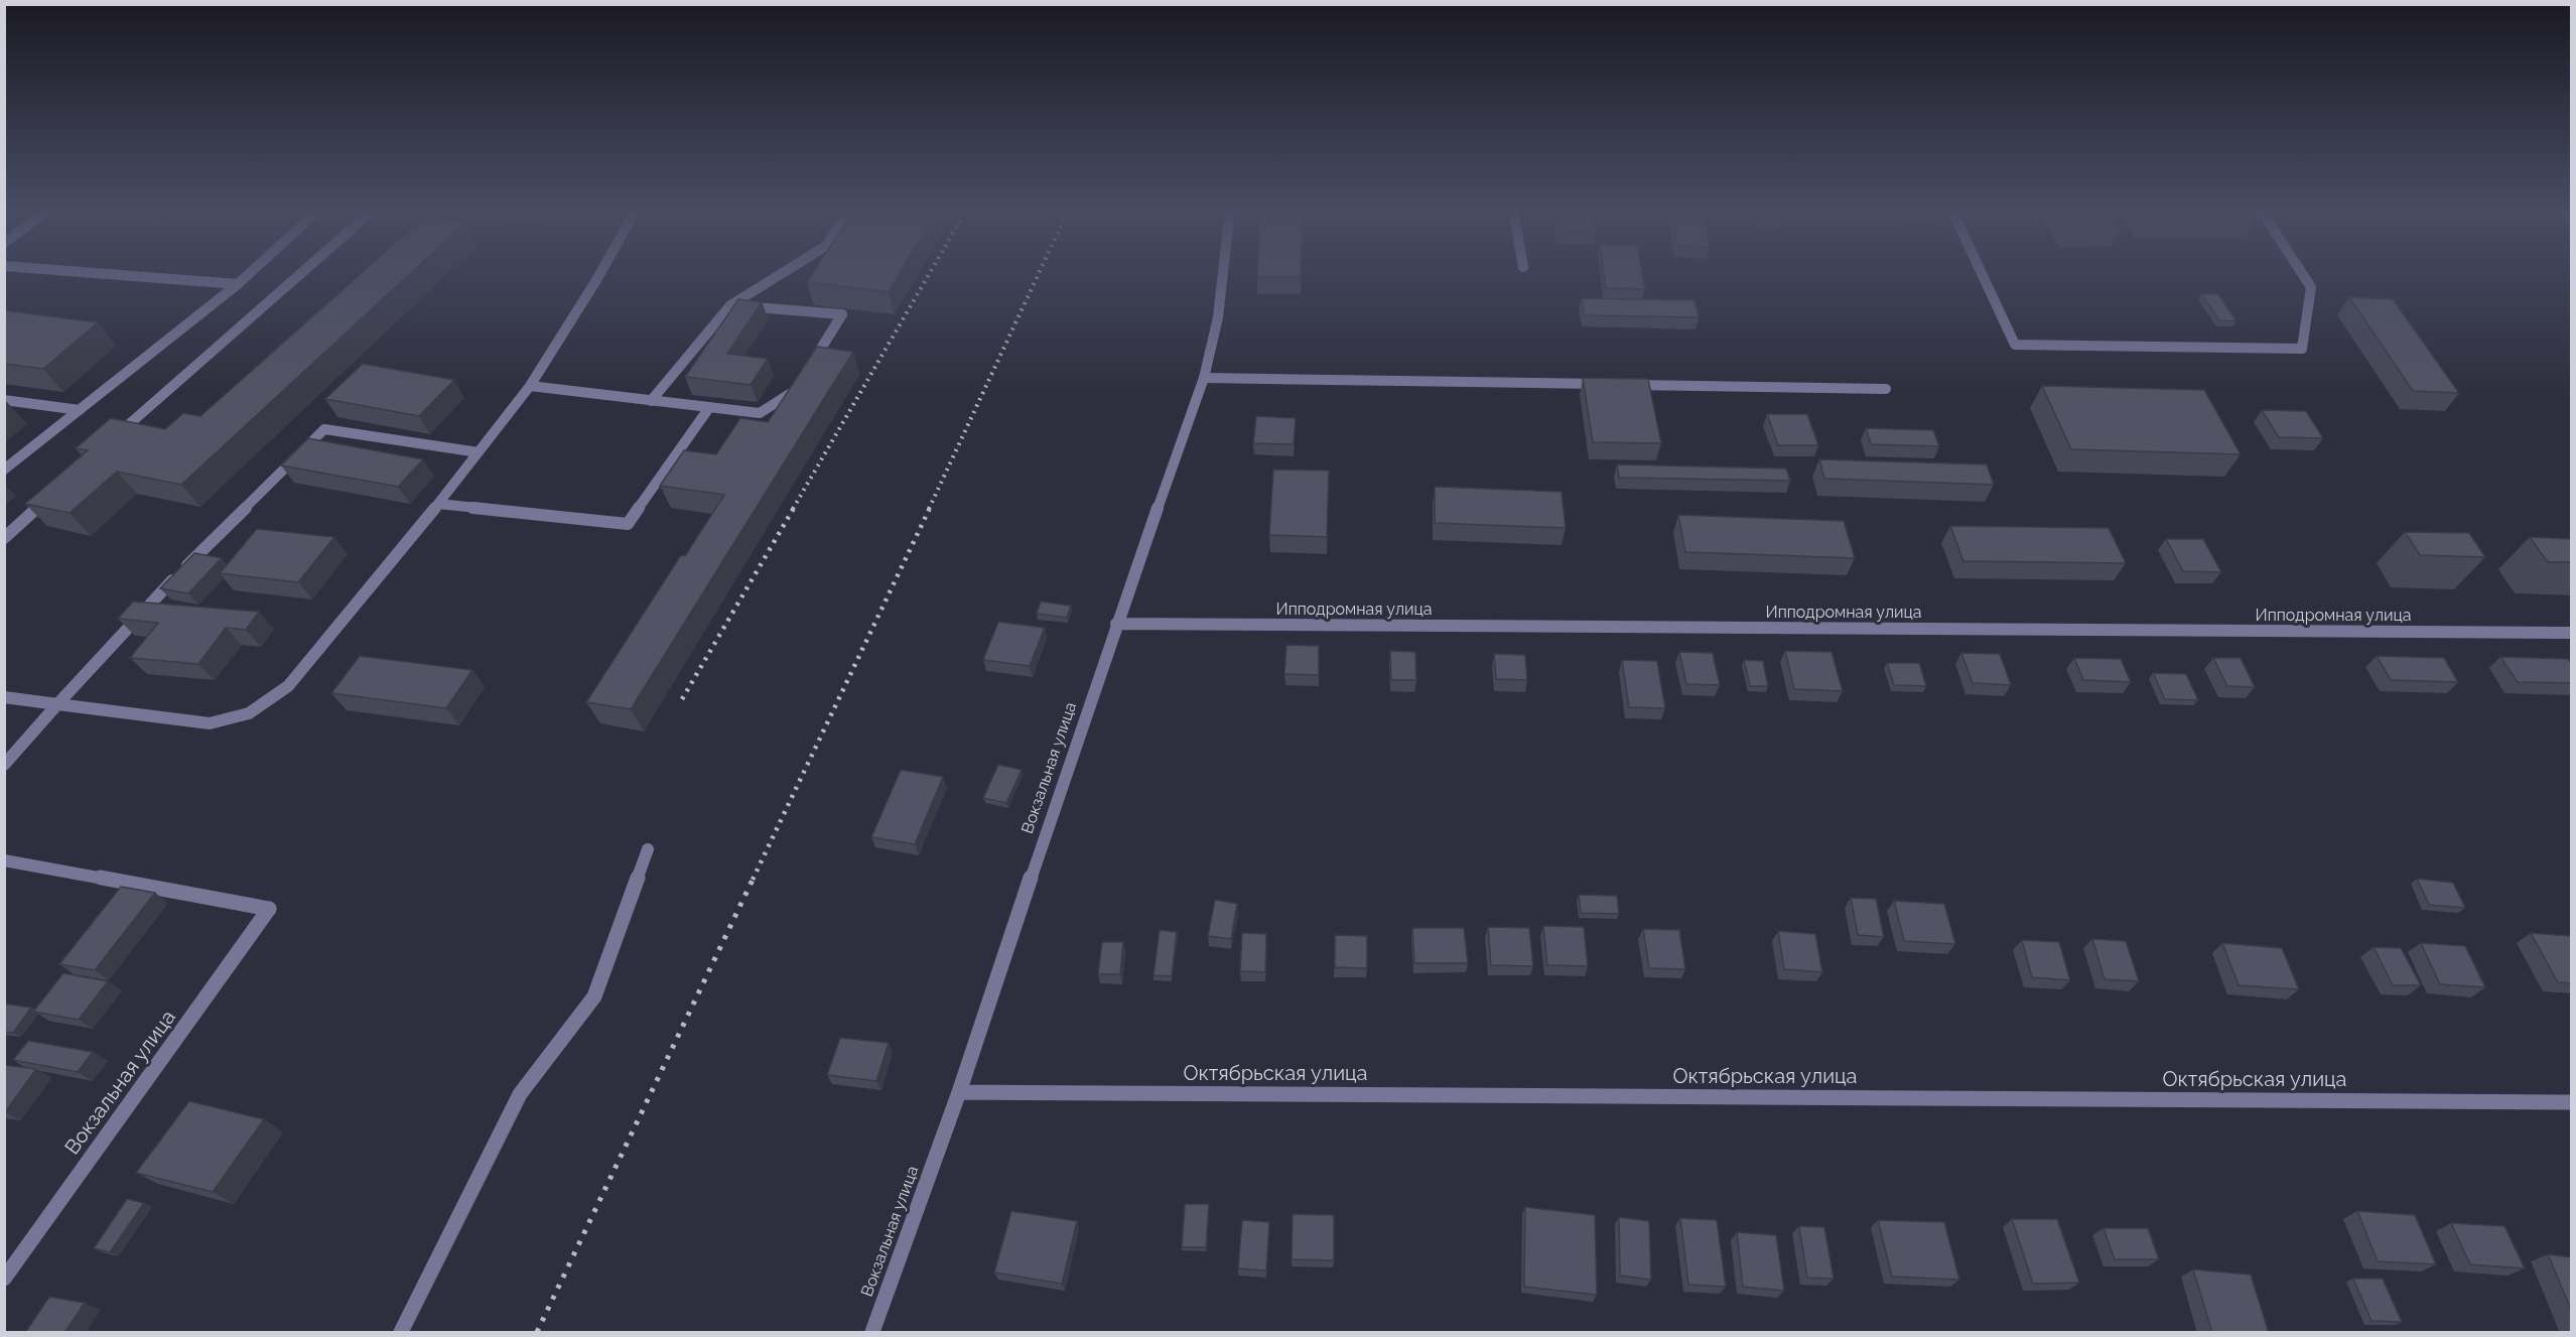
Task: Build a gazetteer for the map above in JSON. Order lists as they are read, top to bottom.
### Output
{
  "streets": {
    "street": ["Ипподромная улица", "Вокзальная улица", "Октябрьская улица"]
  },
  "crossings": [
    ["Ипподромная улица", "Вокзальная улица"],
    ["Вокзальная улица", "Октябрьская улица"]
  ]
}
